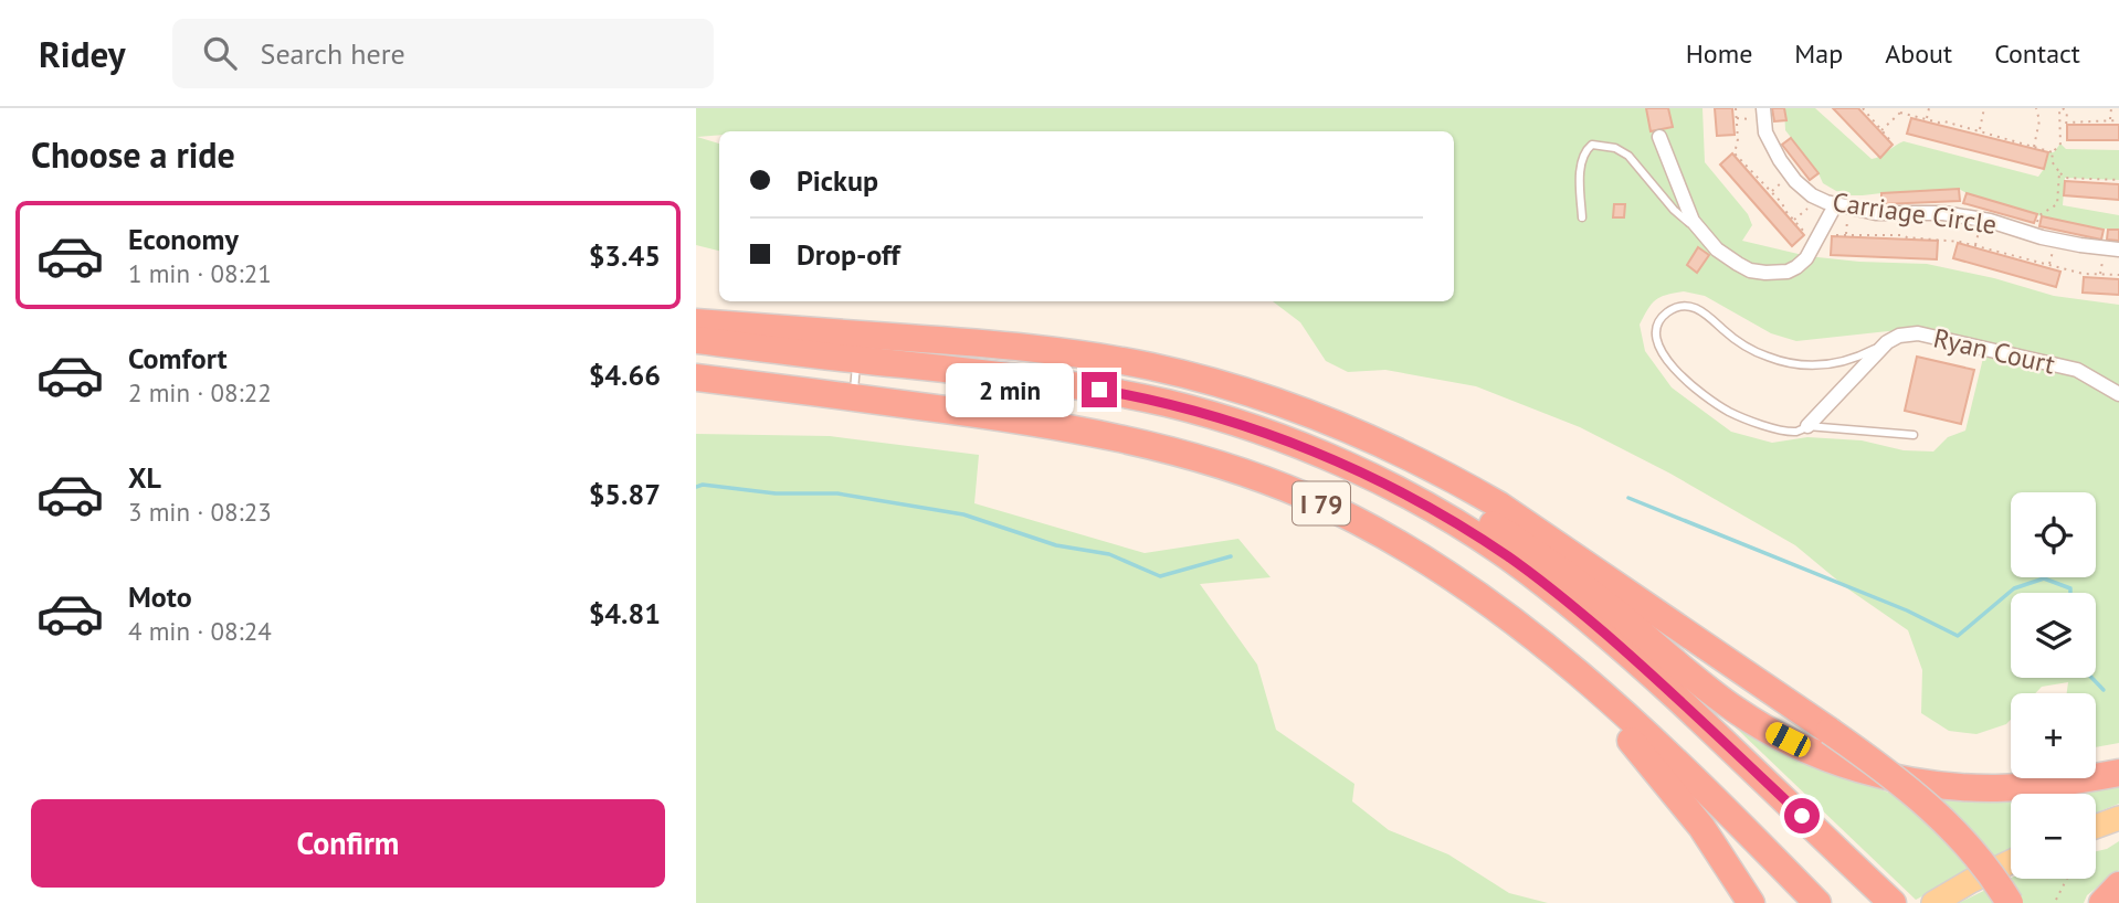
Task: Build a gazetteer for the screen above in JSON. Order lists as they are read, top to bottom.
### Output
{
  "streets": {
    "highway": ["I 79"],
    "street": ["Carriage Circle", "Ryan Court"]
  },
  "page": {
    "header": "Ridey",
    "search": "Search here",
    "nav": [
      "Home",
      "Map",
      "About",
      "Contact"
    ],
    "heading": "Choose a ride",
    "banner": ["Pickup", "Drop-off"],
    "list": [
      {
        "name": "Economy",
        "note": "1 min · 08:21",
        "value": "$3.45"
      },
      {
        "name": "Comfort",
        "note": "2 min · 08:22",
        "value": "$4.66"
      },
      {
        "name": "XL",
        "note": "3 min · 08:23",
        "value": "$5.87"
      },
      {
        "name": "Moto",
        "note": "4 min · 08:24",
        "value": "$4.81"
      }
    ],
    "bubble": "2 min",
    "map_buttons": ["+", "−"],
    "buttons": "Confirm"
  }
}
